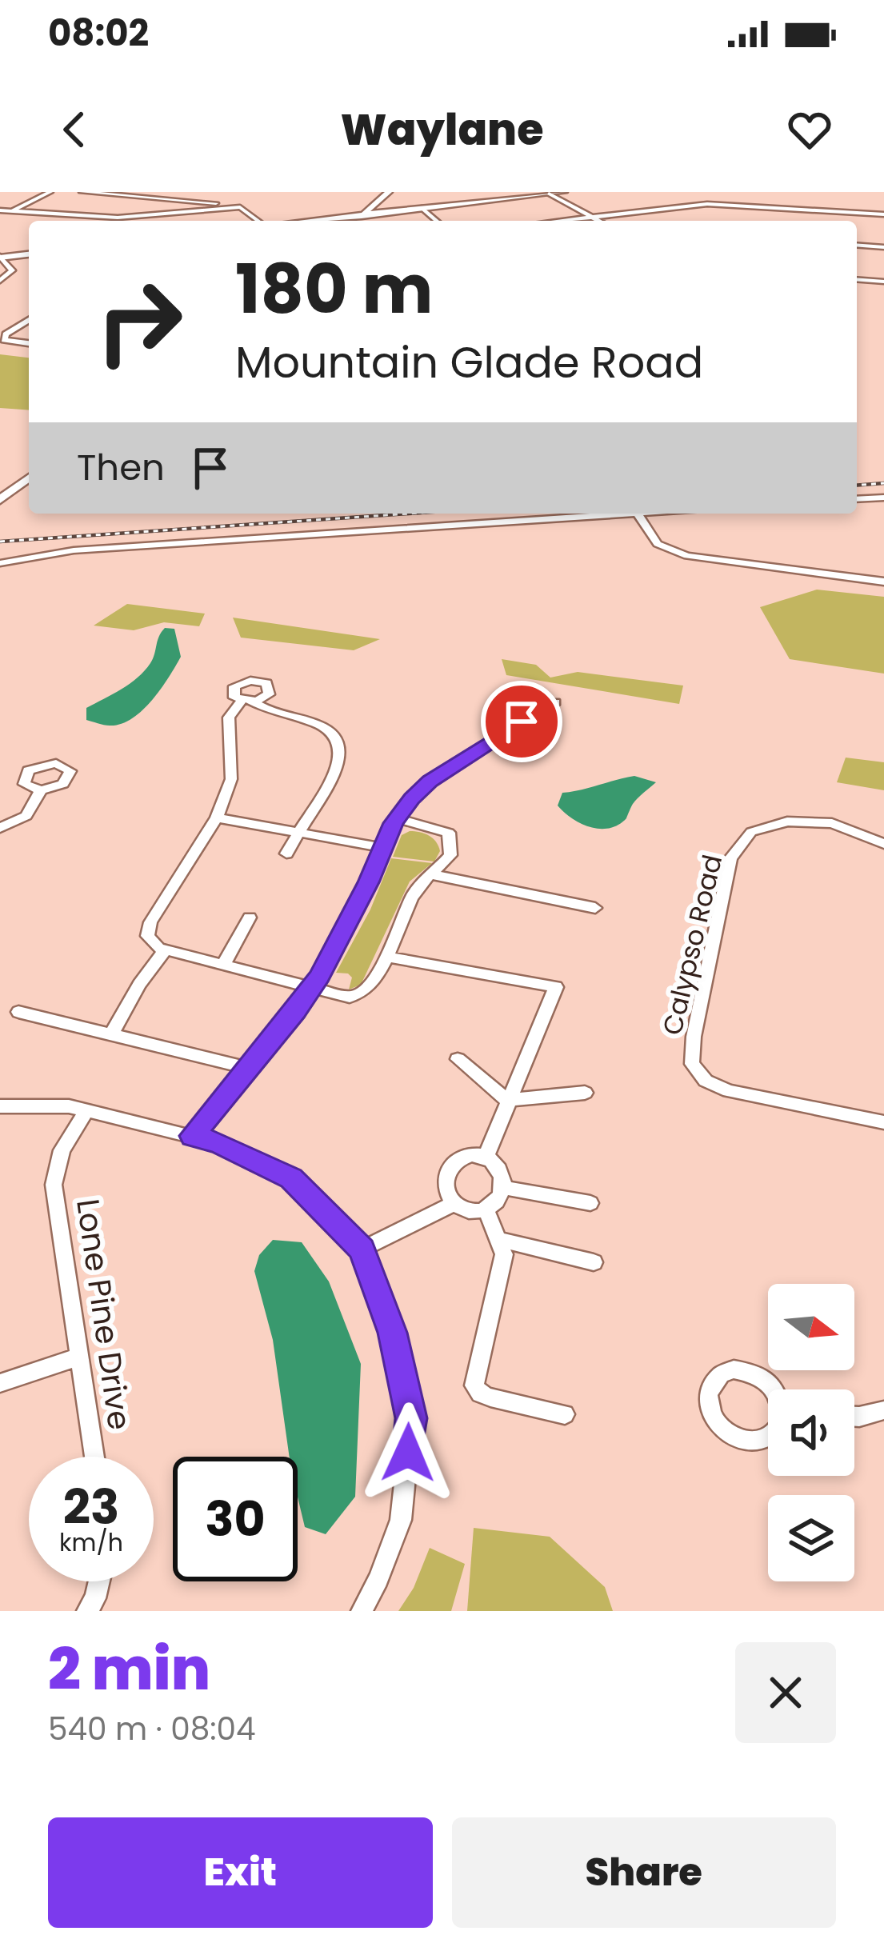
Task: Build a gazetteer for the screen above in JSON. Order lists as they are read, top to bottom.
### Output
{
  "streets": {
    "street": ["Calypso Road", "Lone Pine Drive"]
  },
  "north": "right",
  "page": {
    "status": "08:02",
    "header": "Waylane",
    "turn": ["180 m", "Mountain Glade Road"],
    "then": "Then",
    "speed": "23 km/h",
    "limit": "30",
    "heading": ["2 min", "540 m · 08:04"],
    "buttons": ["Exit", "Share"]
  }
}
